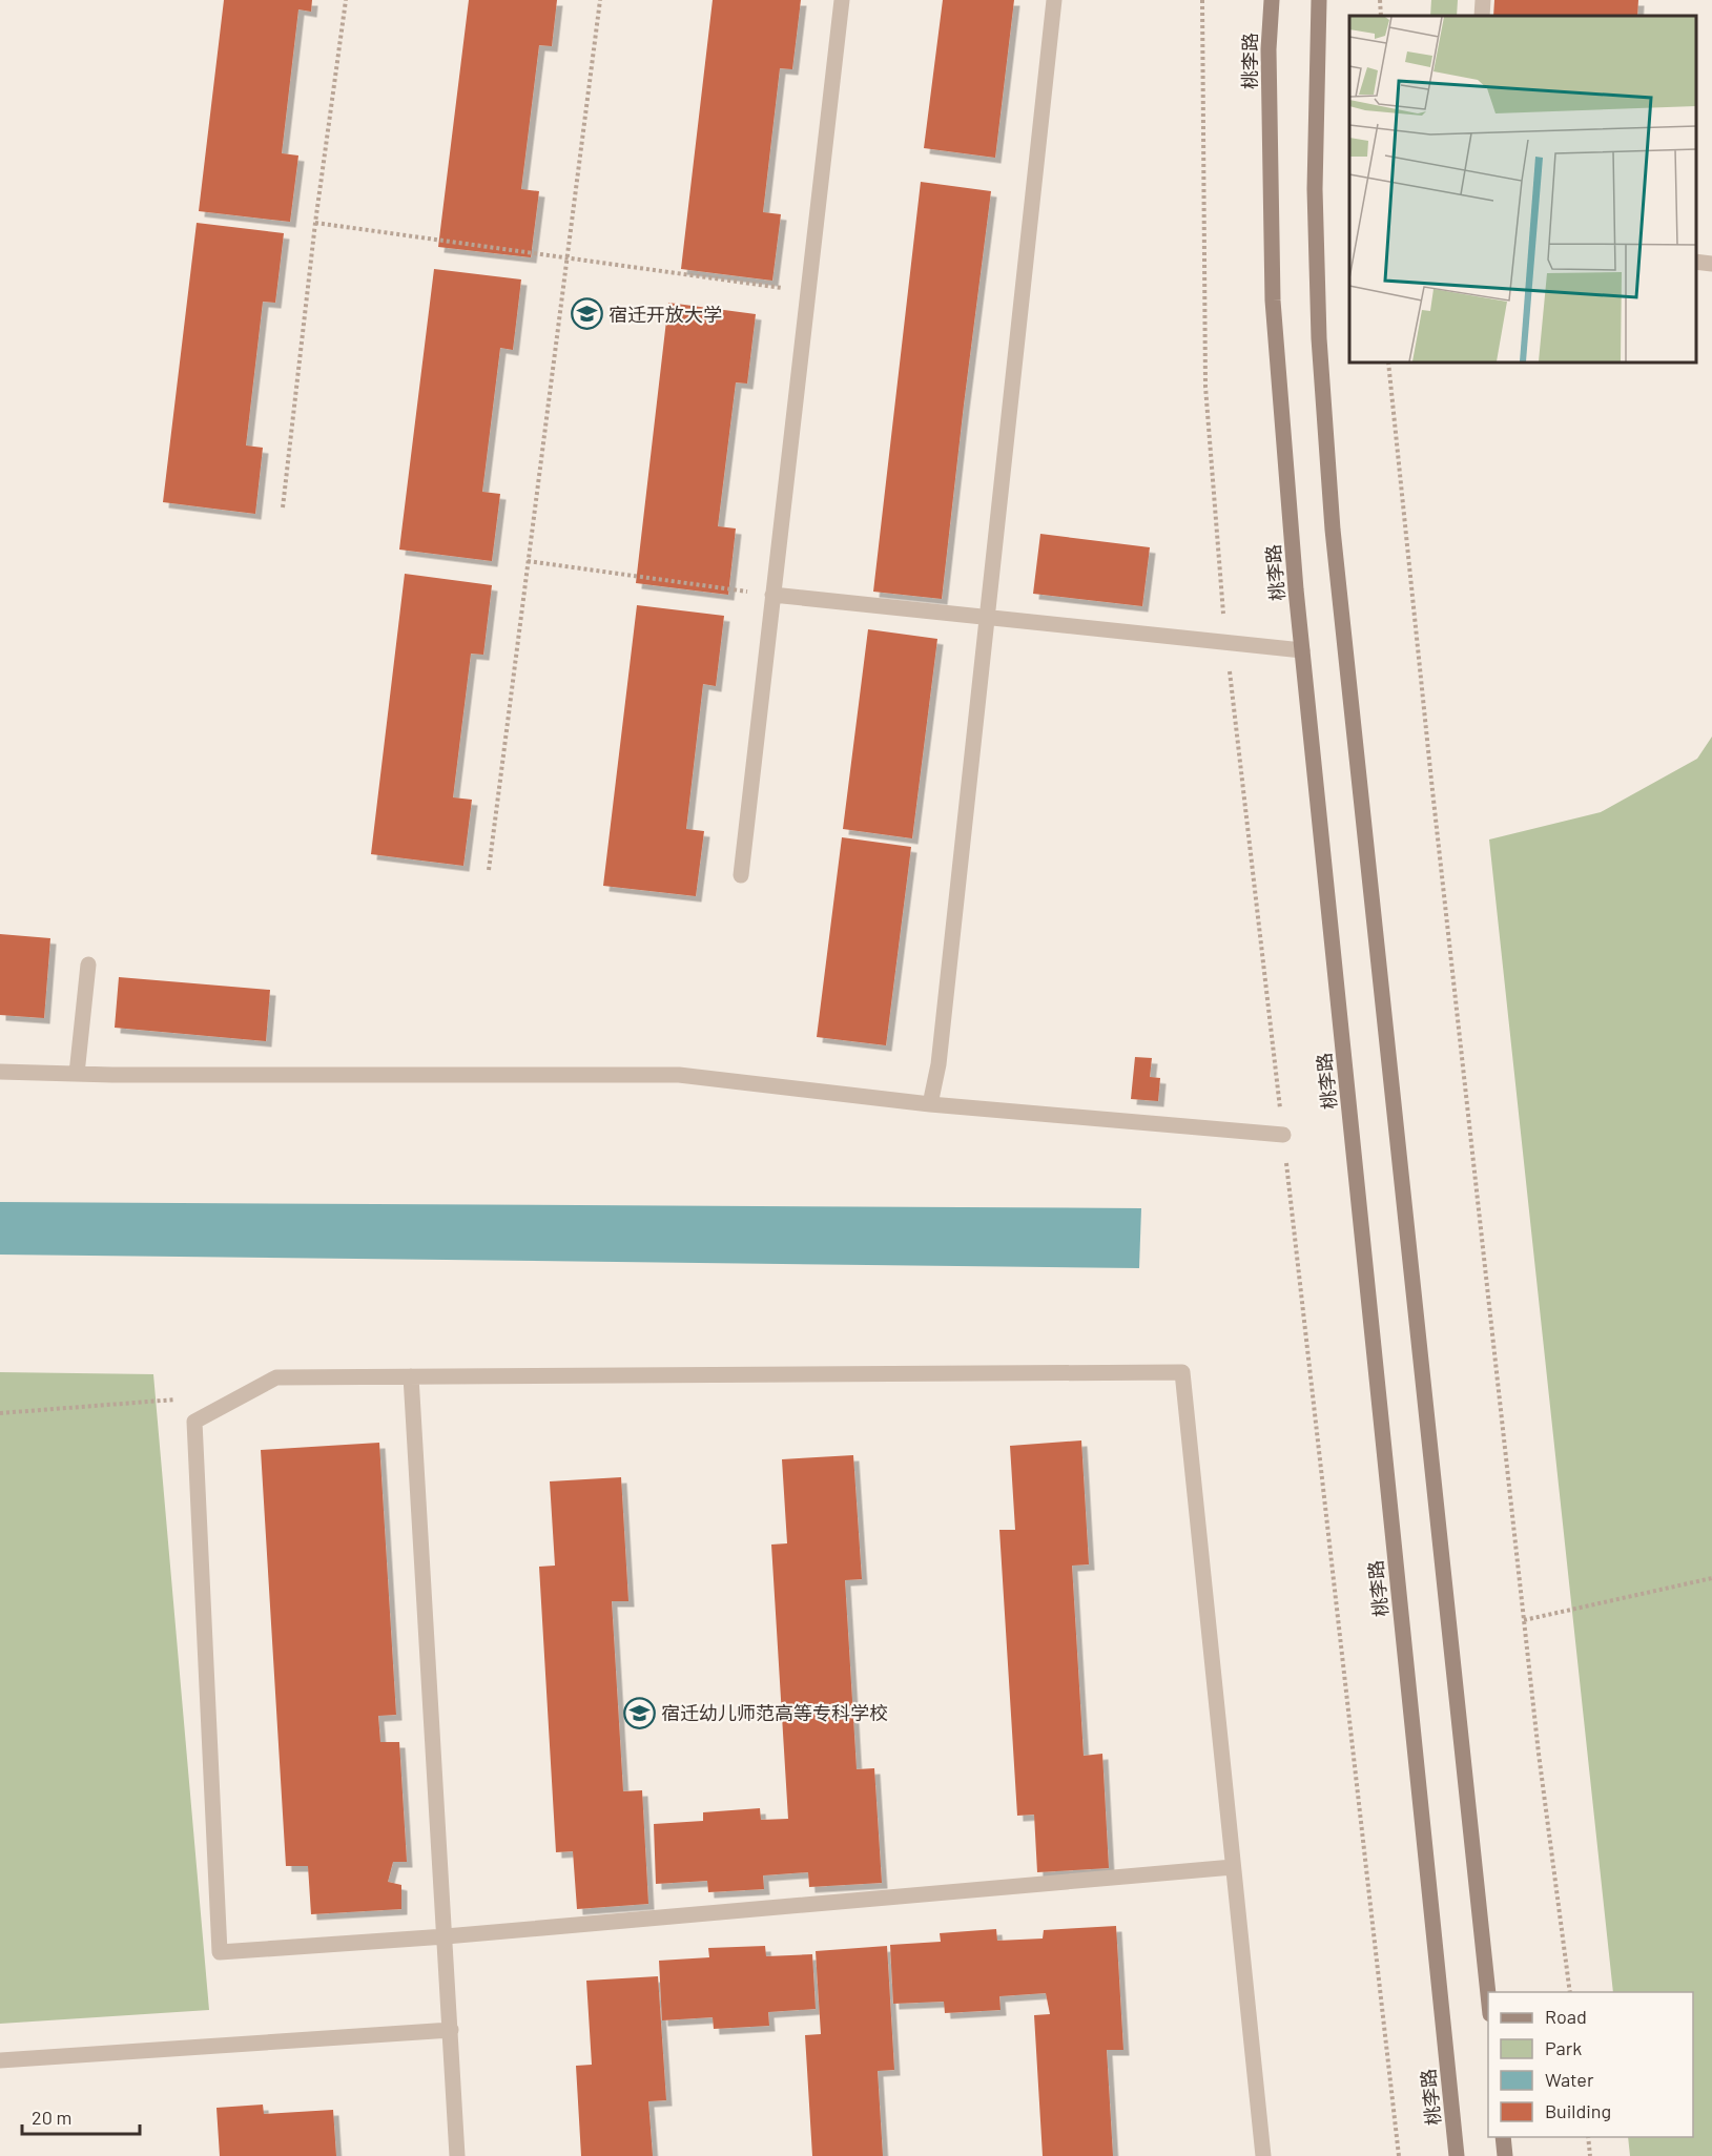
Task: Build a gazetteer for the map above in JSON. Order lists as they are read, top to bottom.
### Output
{
  "streets": {
    "main road": ["桃李路"]
  },
  "places": {
    "school or university": ["宿迁开放大学", "宿迁幼儿师范高等专科学校"]
  },
  "legend": [
    "Road",
    "Park",
    "Water",
    "Building"
  ],
  "scale_bar": "20 m"
}
